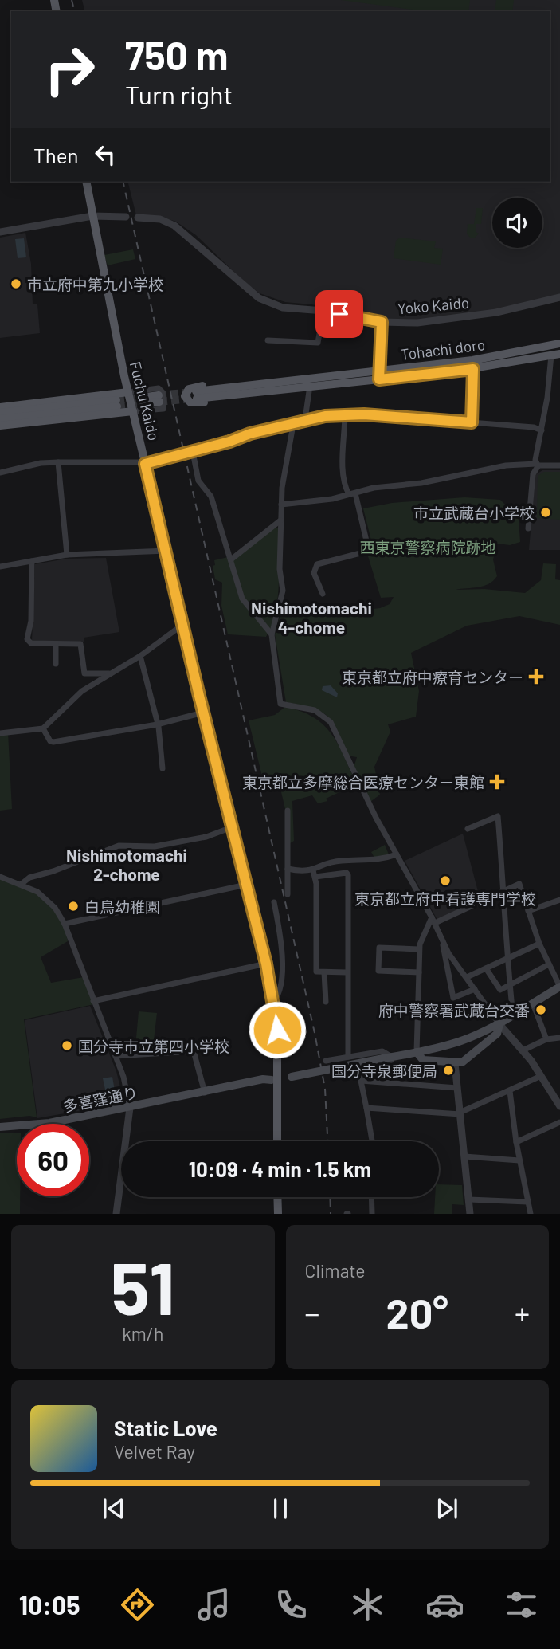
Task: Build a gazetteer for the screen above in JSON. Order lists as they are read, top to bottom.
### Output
{
  "streets": {
    "main road": ["Tohachi doro", "Fuchu Kaido", "多喜窪通り"],
    "street": ["Yoko Kaido"]
  },
  "crossings": [
    ["Fuchu Kaido", "多喜窪通り"]
  ],
  "districts": ["Nishimotomachi 4-chome", "Nishimotomachi 2-chome"],
  "parks": ["西東京警察病院跡地"],
  "places": {
    "other": [
      "市立府中第九小学校",
      "市立武蔵台小学校",
      "東京都立府中看護専門学校",
      "白鳥幼稚園",
      "府中警察署武蔵台交番",
      "国分寺市立第四小学校",
      "国分寺泉郵便局"
    ],
    "health": ["東京都立府中療育センター", "東京都立多摩総合医療センター東館"]
  },
  "page": {
    "turn": ["750 m", "Turn right"],
    "then": "Then",
    "limit": "60",
    "trip": "10:09 · 4 min · 1.5 km",
    "tile": [
      ["51", "km/h"],
      "Climate"
    ],
    "heat": ["−", "20°", "+"],
    "song": ["Static Love", "Velvet Ray"],
    "tabs": "10:05"
  }
}
